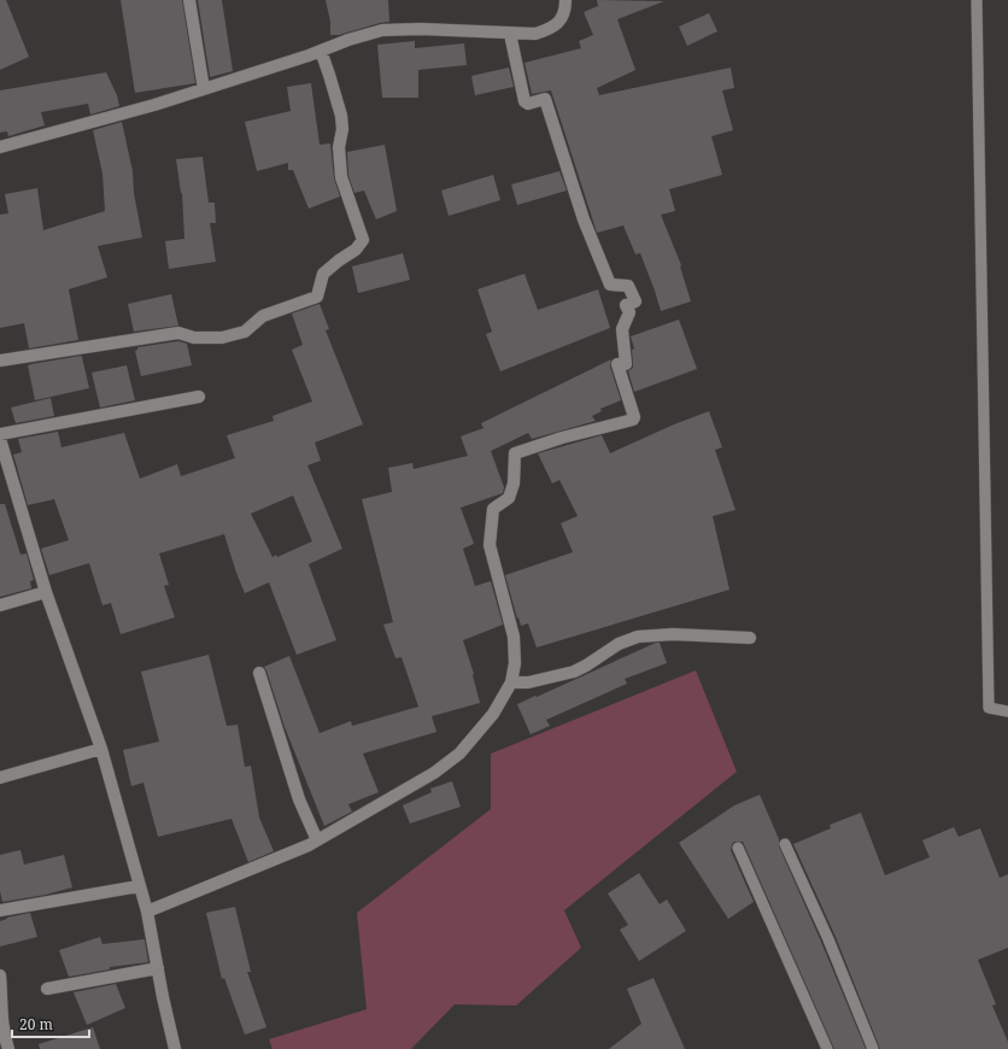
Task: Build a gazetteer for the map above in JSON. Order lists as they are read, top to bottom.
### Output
{
  "scale_bar": "20 m"
}
